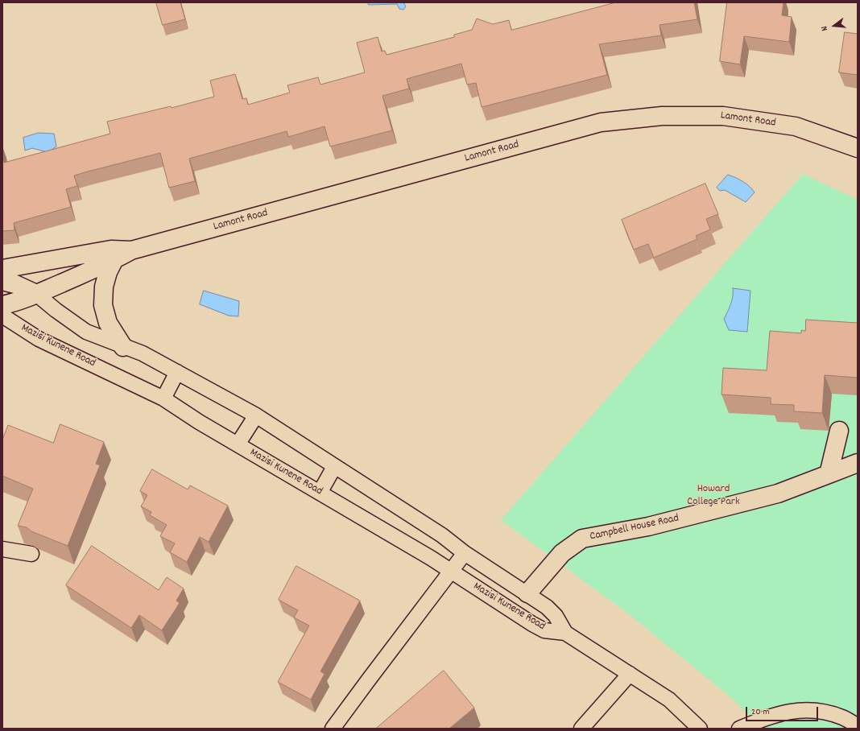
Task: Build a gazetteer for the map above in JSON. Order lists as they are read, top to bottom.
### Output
{
  "streets": {
    "street": ["Lamont Road", "Campbell House Road"],
    "lane": ["Mazisi Kunene Road"]
  },
  "crossings": [
    ["Lamont Road", "Mazisi Kunene Road"],
    ["Mazisi Kunene Road", "Campbell House Road"]
  ],
  "parks": ["Howard College Park"],
  "scale_bar": "20 m",
  "north": "left"
}
